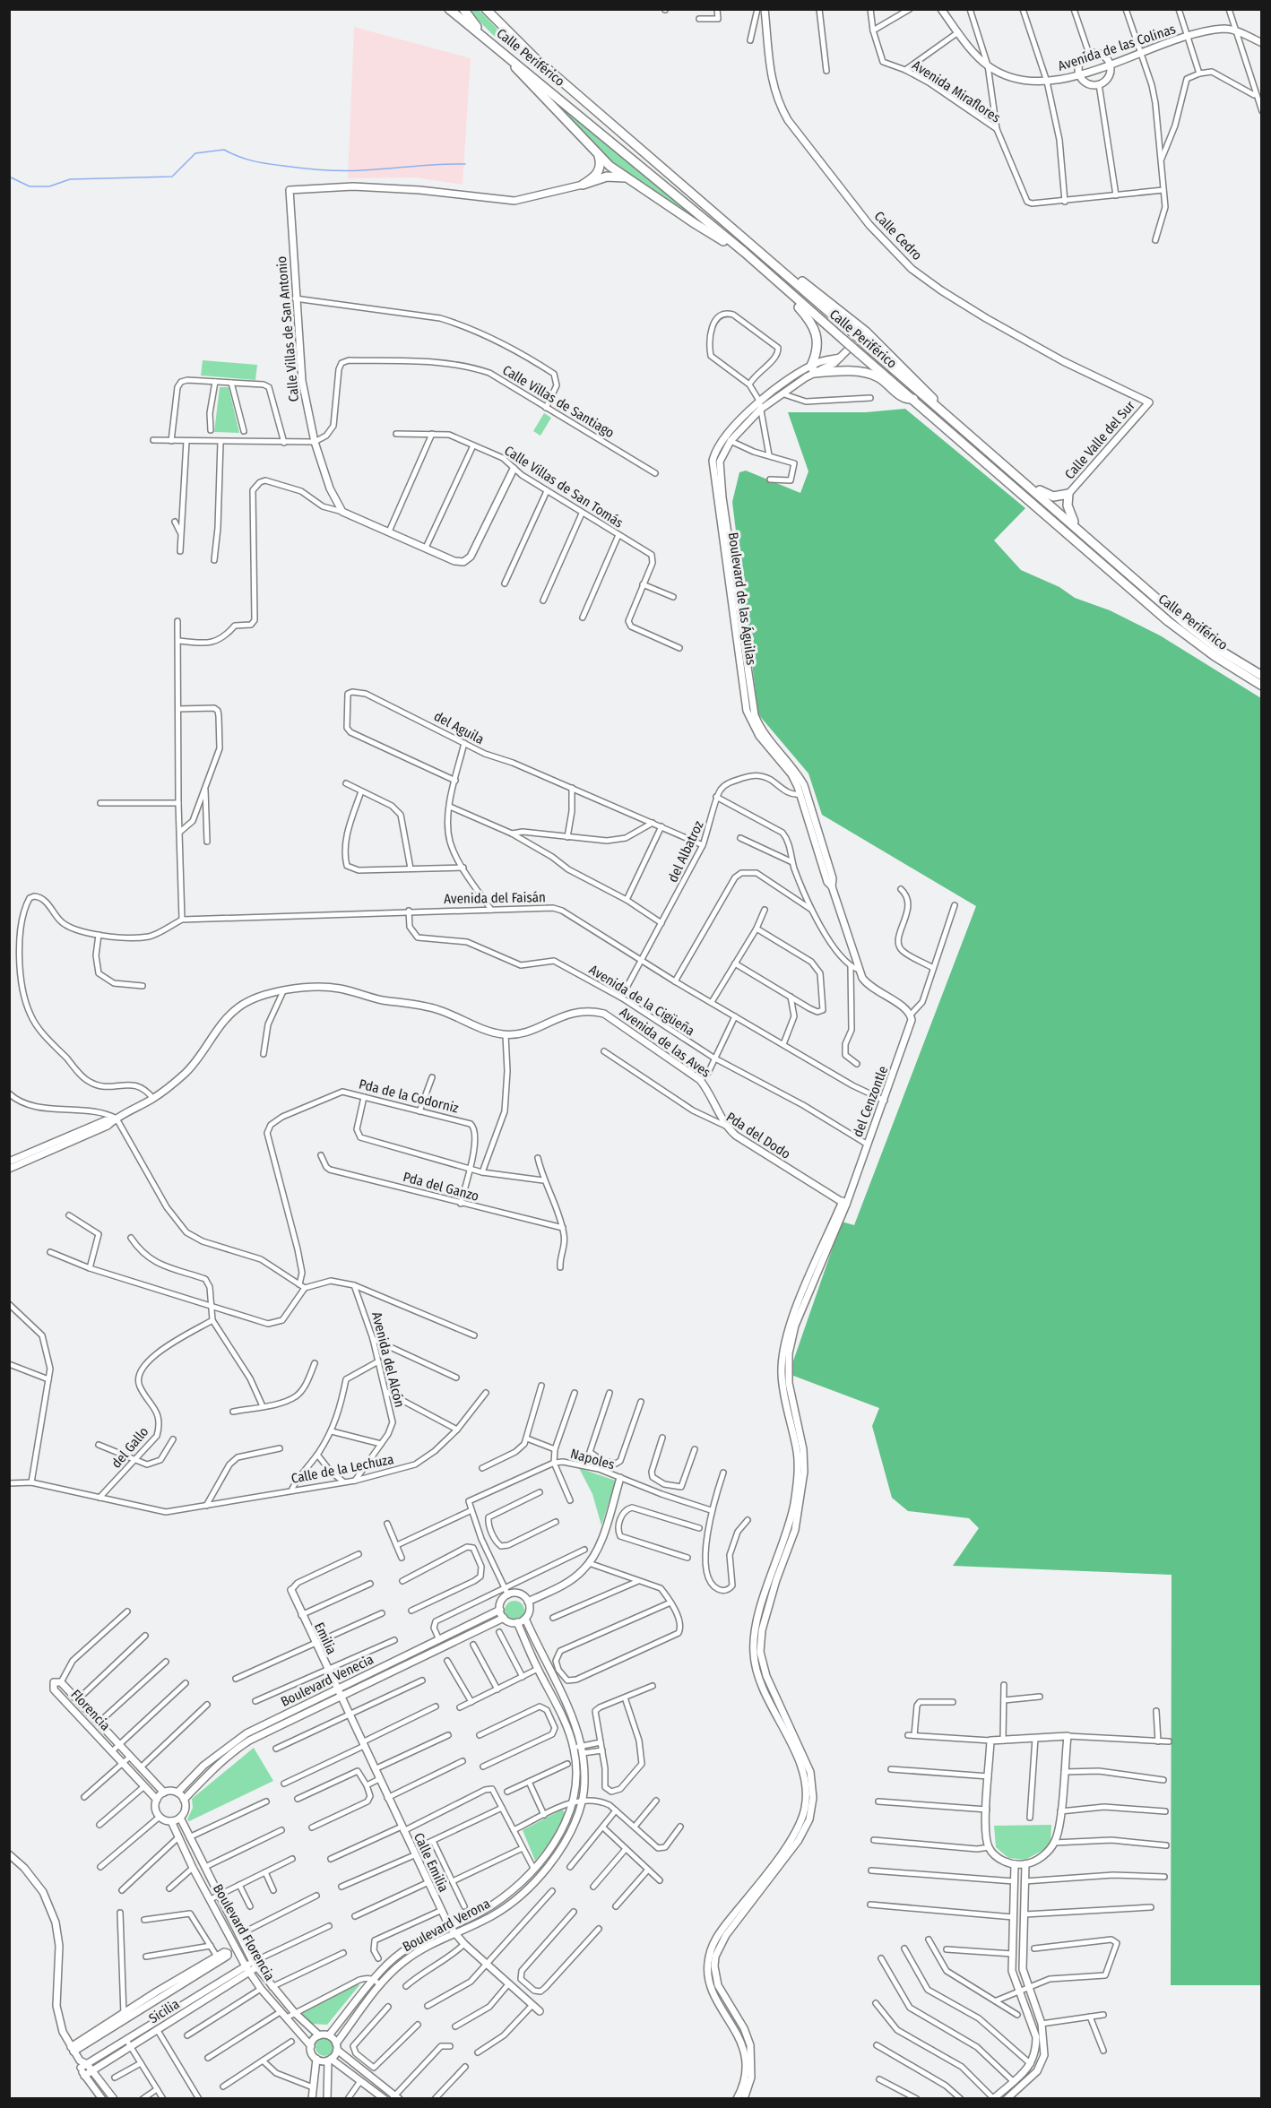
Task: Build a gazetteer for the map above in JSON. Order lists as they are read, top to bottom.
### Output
{
  "streets": {
    "highway": ["Calle Periférico"],
    "street": [
      "Avenida de las Colinas",
      "Avenida Miraflores",
      "Calle Cedro",
      "Calle Villas de San Antonio",
      "Calle Villas de Santiago",
      "Calle Valle del Sur",
      "Calle Villas de San Tomás",
      "Boulevard de las Águilas",
      "del Aguila",
      "del Albatroz",
      "Avenida del Faisán",
      "Avenida de la Cigüeña",
      "Avenida de las Aves",
      "Pda de la Codorniz",
      "del Cenzontle",
      "Pda del Dodo",
      "Pda del Ganzo",
      "Avenida del Alcón",
      "del Gallo",
      "Napoles",
      "Calle de la Lechuza",
      "Emilia",
      "Boulevard Venecia",
      "Florencia",
      "Calle Emilia",
      "Boulevard Verona",
      "Boulevard Florencia",
      "Sicilia"
    ]
  },
  "crossings": [
    ["Calle Cedro", "Calle Valle del Sur"],
    ["Calle Villas de San Antonio", "Calle Villas de Santiago"],
    ["Boulevard de las Águilas", "del Cenzontle"],
    ["del Aguila", "del Albatroz"],
    ["del Albatroz", "Avenida del Faisán"],
    ["del Albatroz", "Avenida de la Cigüeña"],
    ["Avenida del Faisán", "Avenida de la Cigüeña"],
    ["Avenida del Faisán", "del Cenzontle"],
    ["Avenida de la Cigüeña", "del Cenzontle"],
    ["Avenida de las Aves", "Pda del Dodo"],
    ["Pda de la Codorniz", "Pda del Ganzo"],
    ["del Cenzontle", "Pda del Dodo"],
    ["Avenida del Alcón", "Calle de la Lechuza"],
    ["del Gallo", "Calle de la Lechuza"],
    ["Emilia", "Boulevard Venecia"],
    ["Emilia", "Calle Emilia"],
    ["Boulevard Venecia", "Florencia"],
    ["Boulevard Venecia", "Calle Emilia"],
    ["Boulevard Venecia", "Boulevard Verona"],
    ["Boulevard Venecia", "Boulevard Florencia"],
    ["Florencia", "Boulevard Florencia"],
    ["Calle Emilia", "Boulevard Verona"],
    ["Boulevard Verona", "Boulevard Florencia"],
    ["Boulevard Florencia", "Sicilia"]
  ]
}
